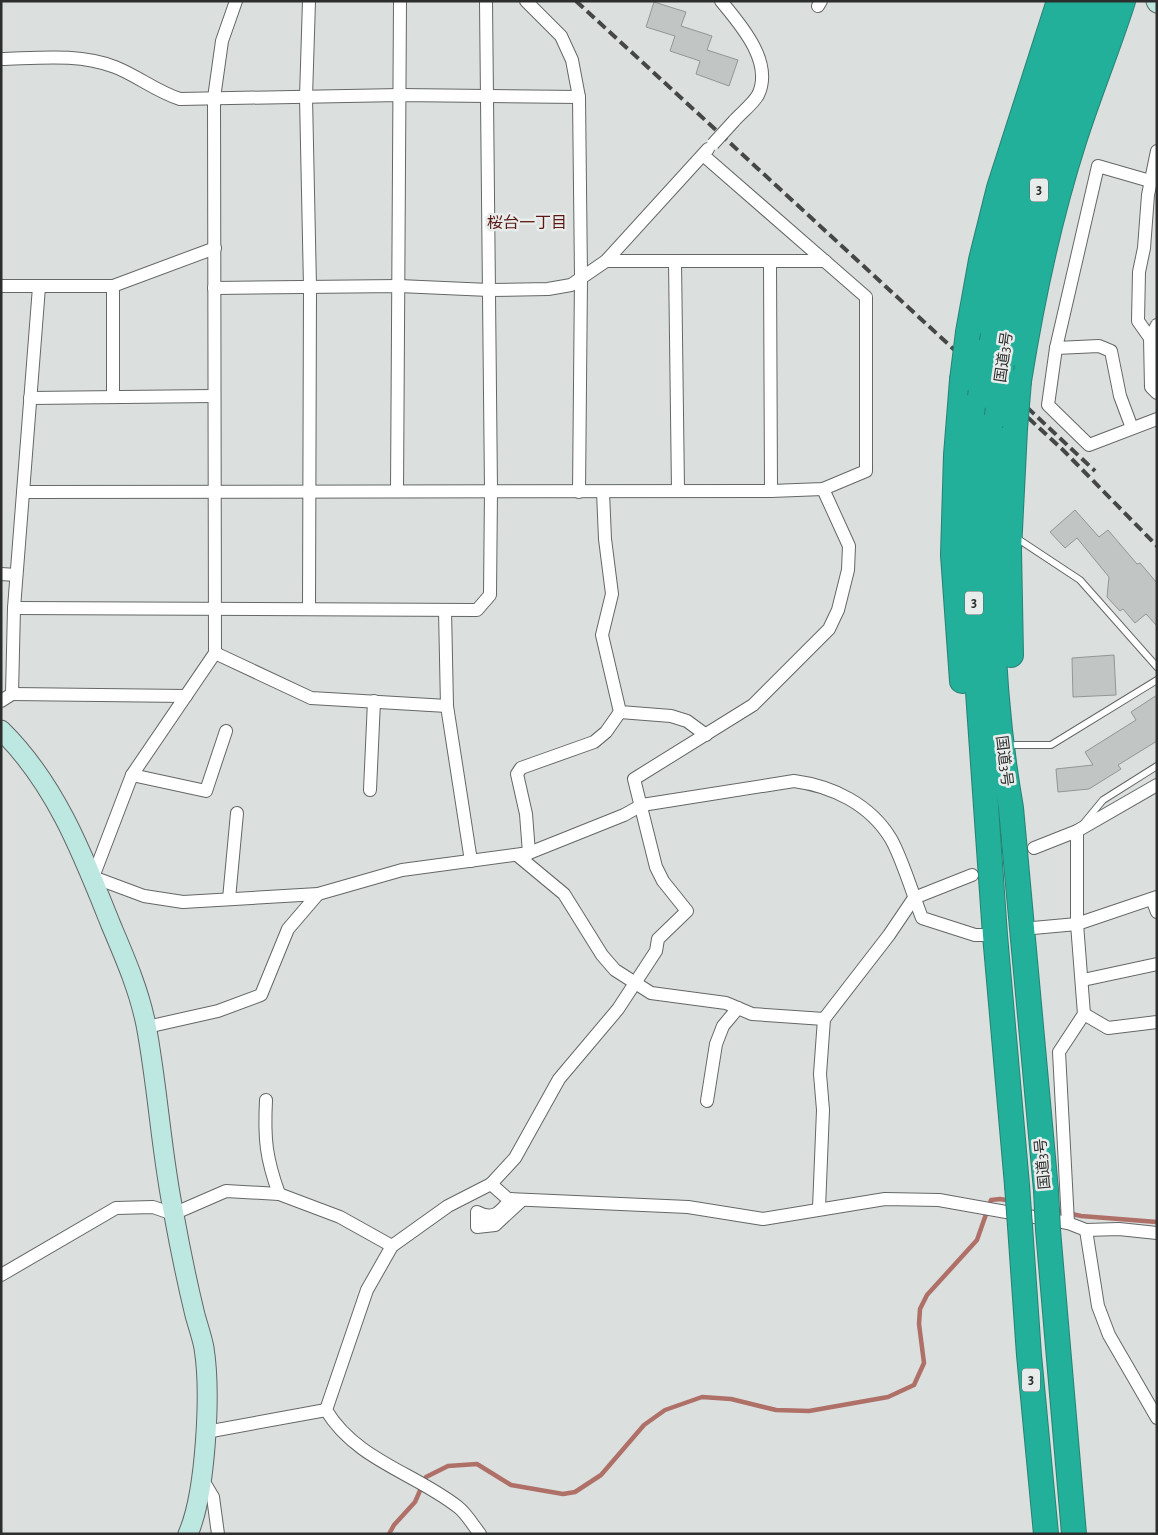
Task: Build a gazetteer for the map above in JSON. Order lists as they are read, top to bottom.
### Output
{
  "streets": {
    "highway": ["3", "国道3号"]
  },
  "districts": ["桜台一丁目"]
}
